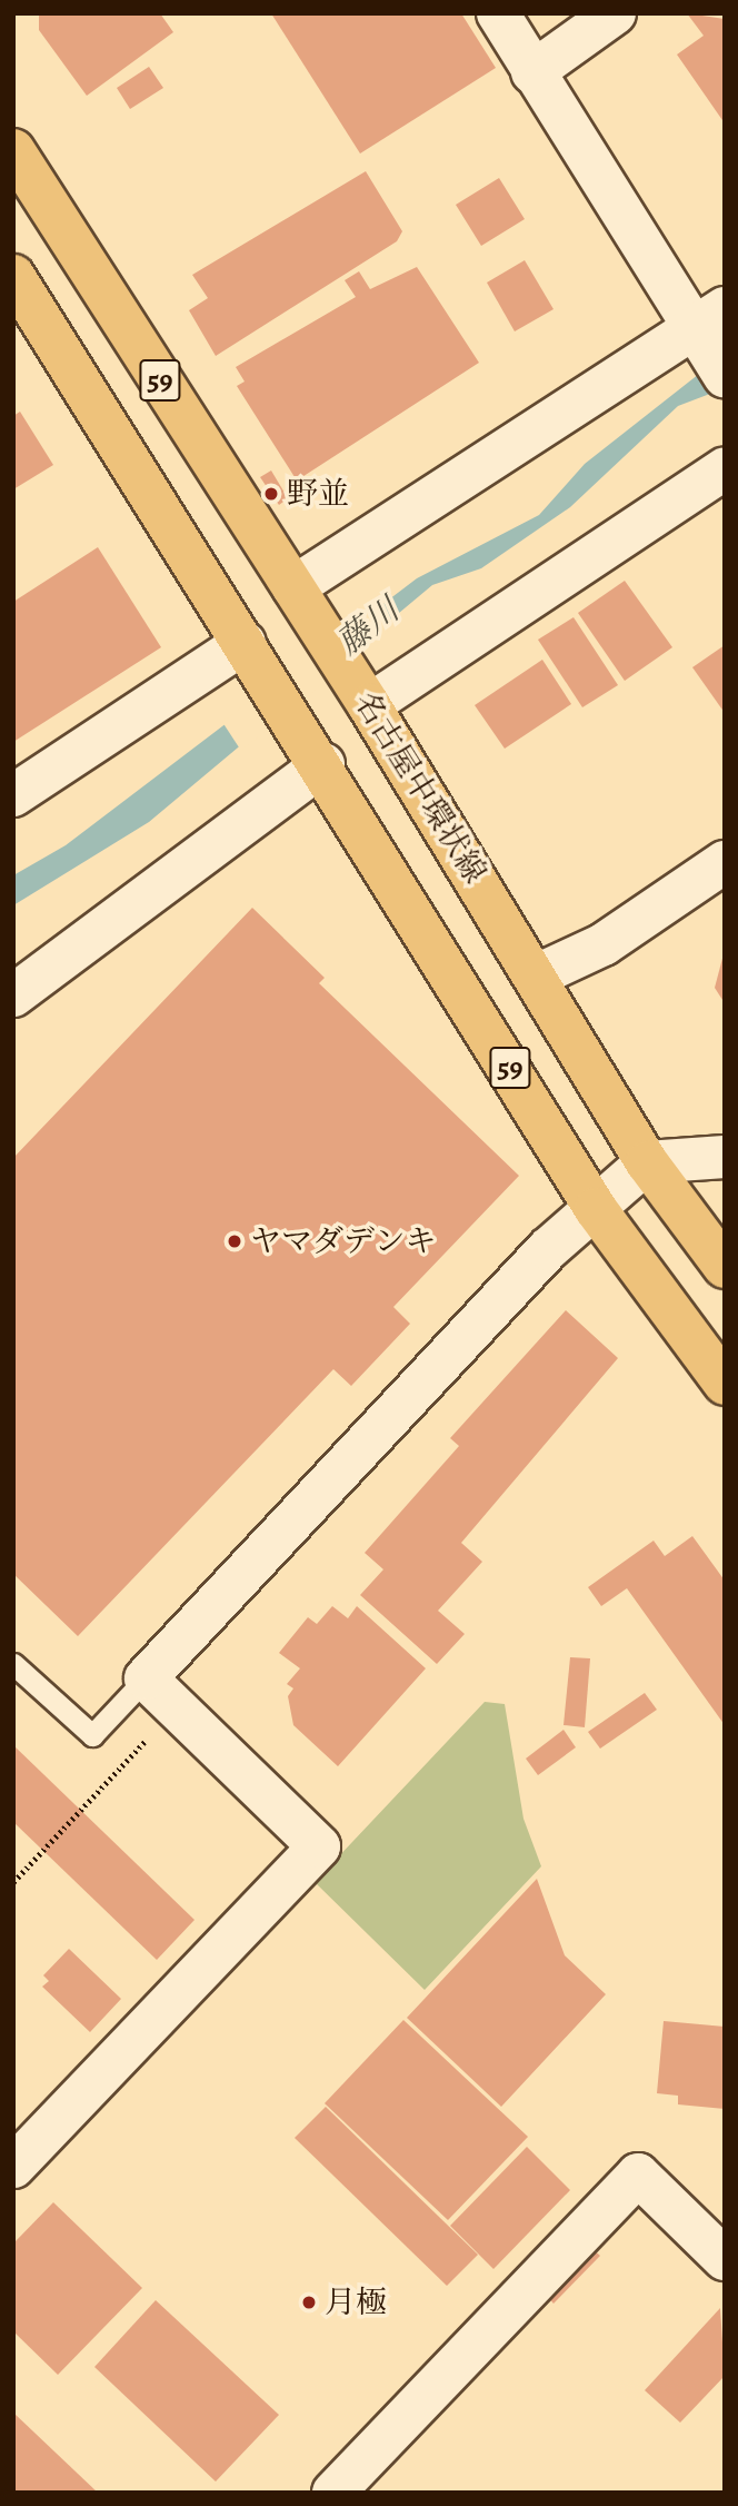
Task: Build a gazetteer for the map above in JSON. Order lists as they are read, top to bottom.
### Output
{
  "streets": {
    "main road": ["59", "名古屋中環状線"]
  },
  "water": ["藤川"],
  "places": ["野並", "ヤマダデンキ", "月極"]
}
